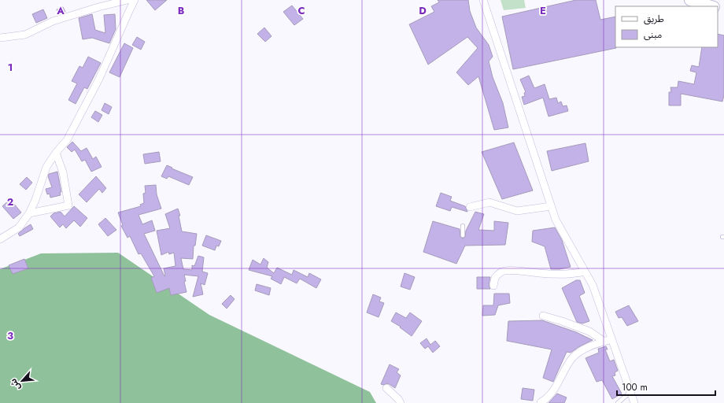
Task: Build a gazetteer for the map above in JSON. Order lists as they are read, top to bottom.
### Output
{
  "legend": ["طريق", "مبنى"],
  "scale_bar": "100 m",
  "north": "bottom left",
  "grid": {
    "columns": [
      "A",
      "B",
      "C",
      "D",
      "E"
    ],
    "rows": ["1", "2", "3"]
  }
}
